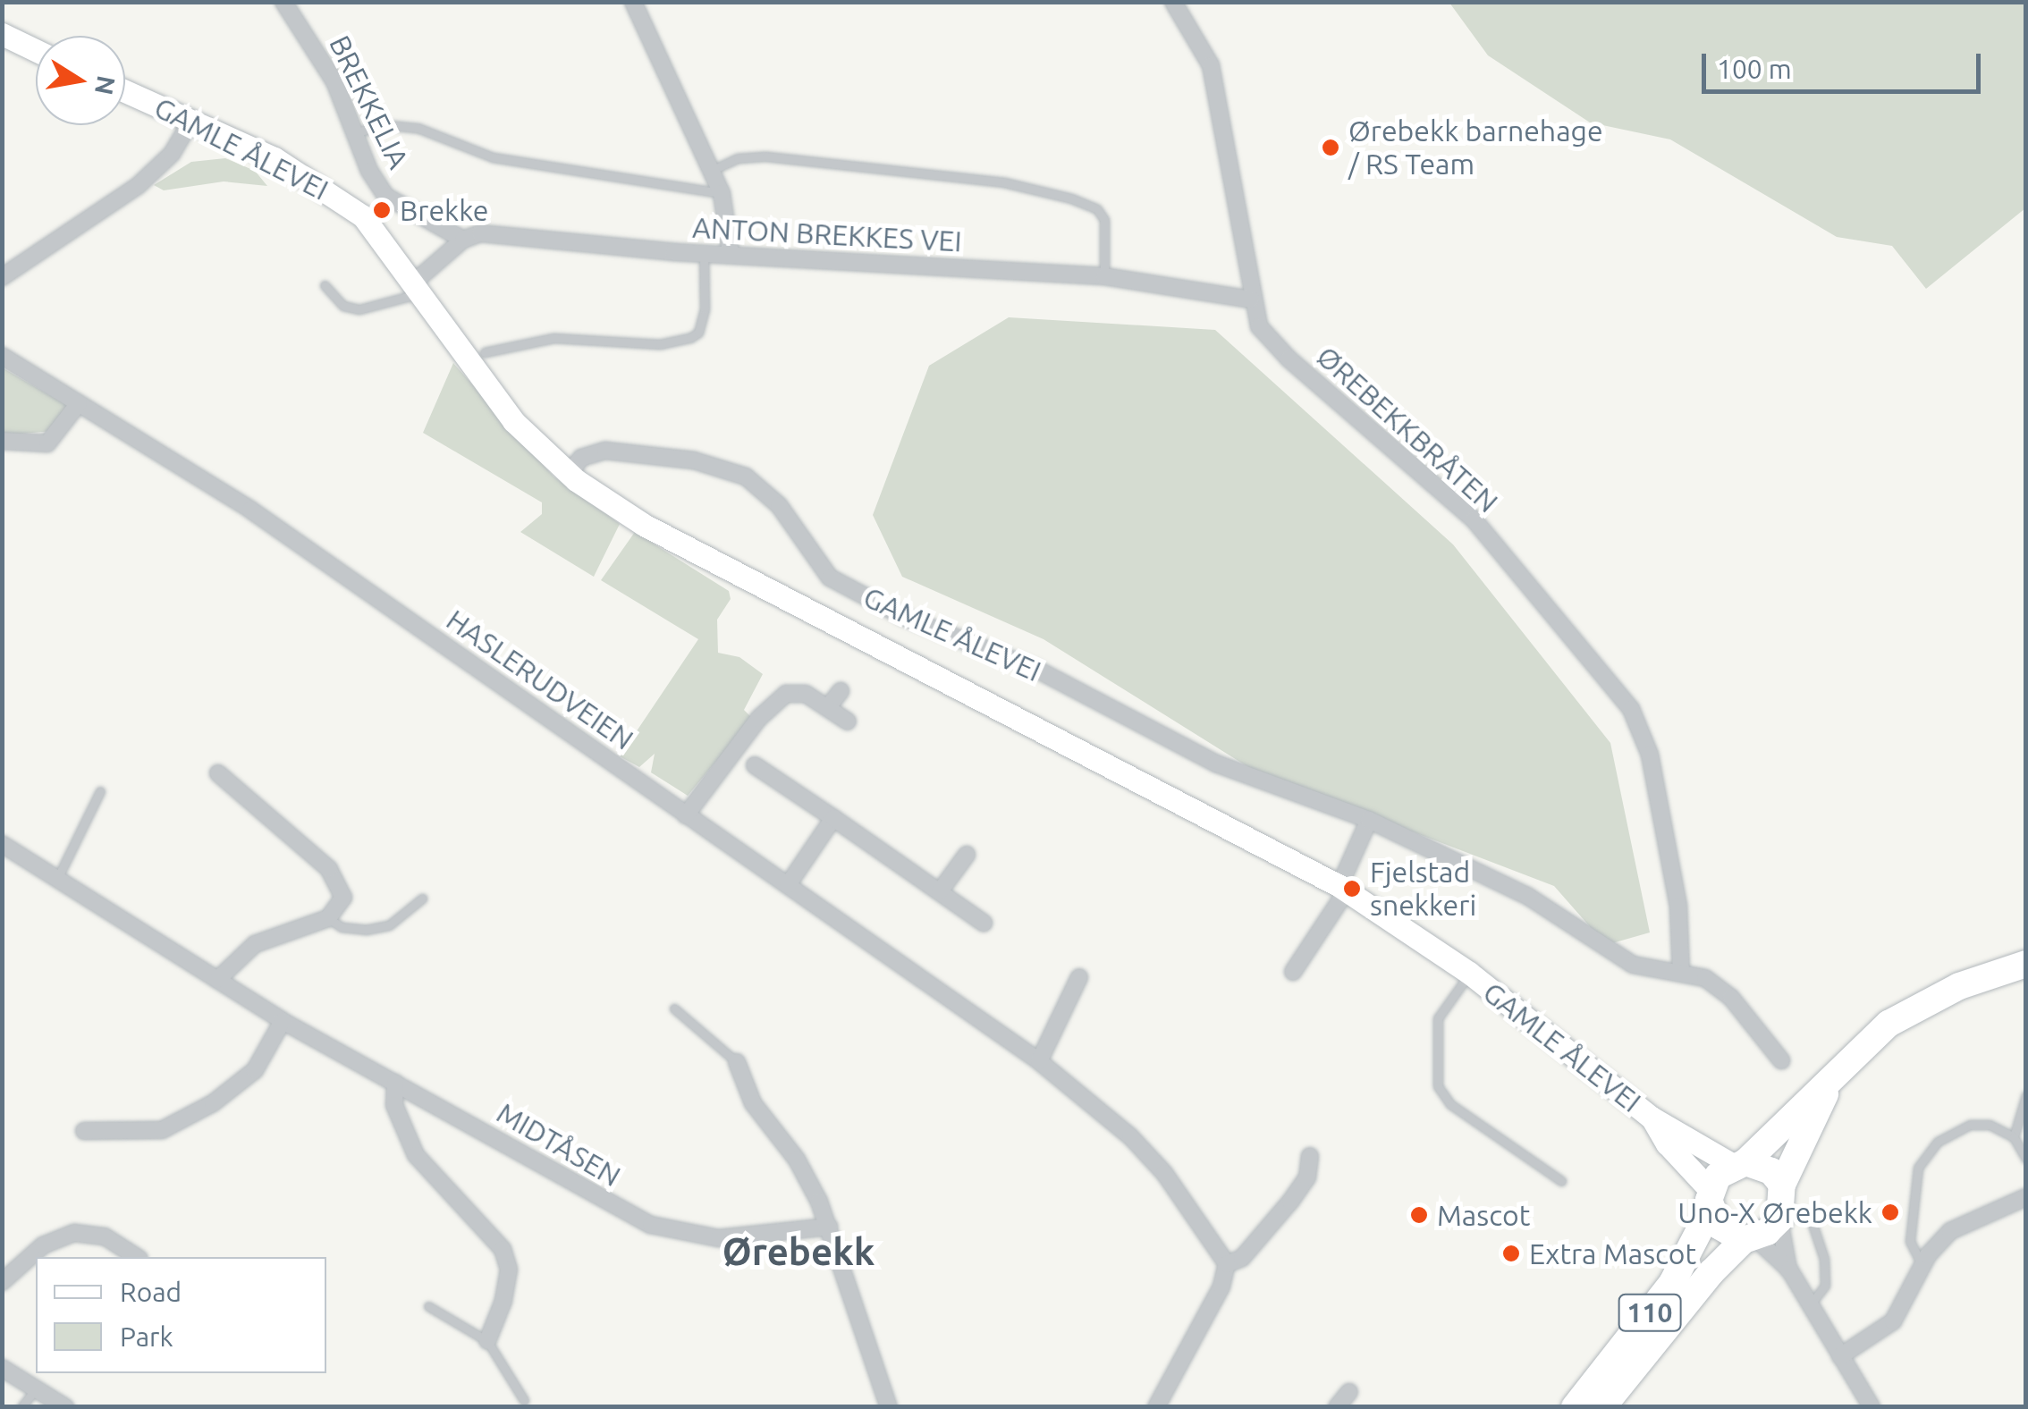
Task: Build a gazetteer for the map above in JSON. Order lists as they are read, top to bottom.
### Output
{
  "streets": {
    "highway": ["110"],
    "main road": ["GAMLE ÅLEVEI"],
    "street": [
      "BREKKELIA",
      "ANTON BREKKES VEI",
      "ØREBEKKBRÅTEN",
      "HASLERUDVEIEN",
      "MIDTÅSEN"
    ]
  },
  "crossings": [
    ["BREKKELIA", "ANTON BREKKES VEI"],
    ["GAMLE ÅLEVEI", "ØREBEKKBRÅTEN"],
    ["GAMLE ÅLEVEI", "110"],
    ["ANTON BREKKES VEI", "ØREBEKKBRÅTEN"]
  ],
  "districts": ["Ørebekk"],
  "places": [
    "Ørebekk barnehage / RS Team",
    "Brekke",
    "Fjelstad snekkeri",
    "Uno-X Ørebekk",
    "Mascot",
    "Extra Mascot"
  ],
  "legend": ["Road", "Park"],
  "scale_bar": "100 m",
  "north": "right"
}
